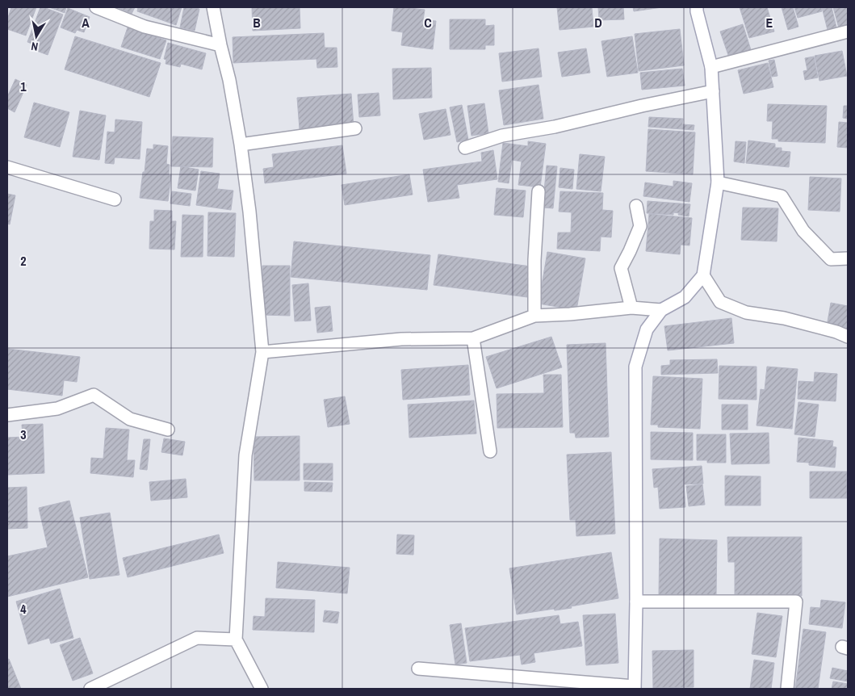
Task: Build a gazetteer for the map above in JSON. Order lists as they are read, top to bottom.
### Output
{
  "north": "bottom",
  "grid": {
    "columns": [
      "A",
      "B",
      "C",
      "D",
      "E"
    ],
    "rows": [
      "1",
      "2",
      "3",
      "4"
    ]
  }
}
